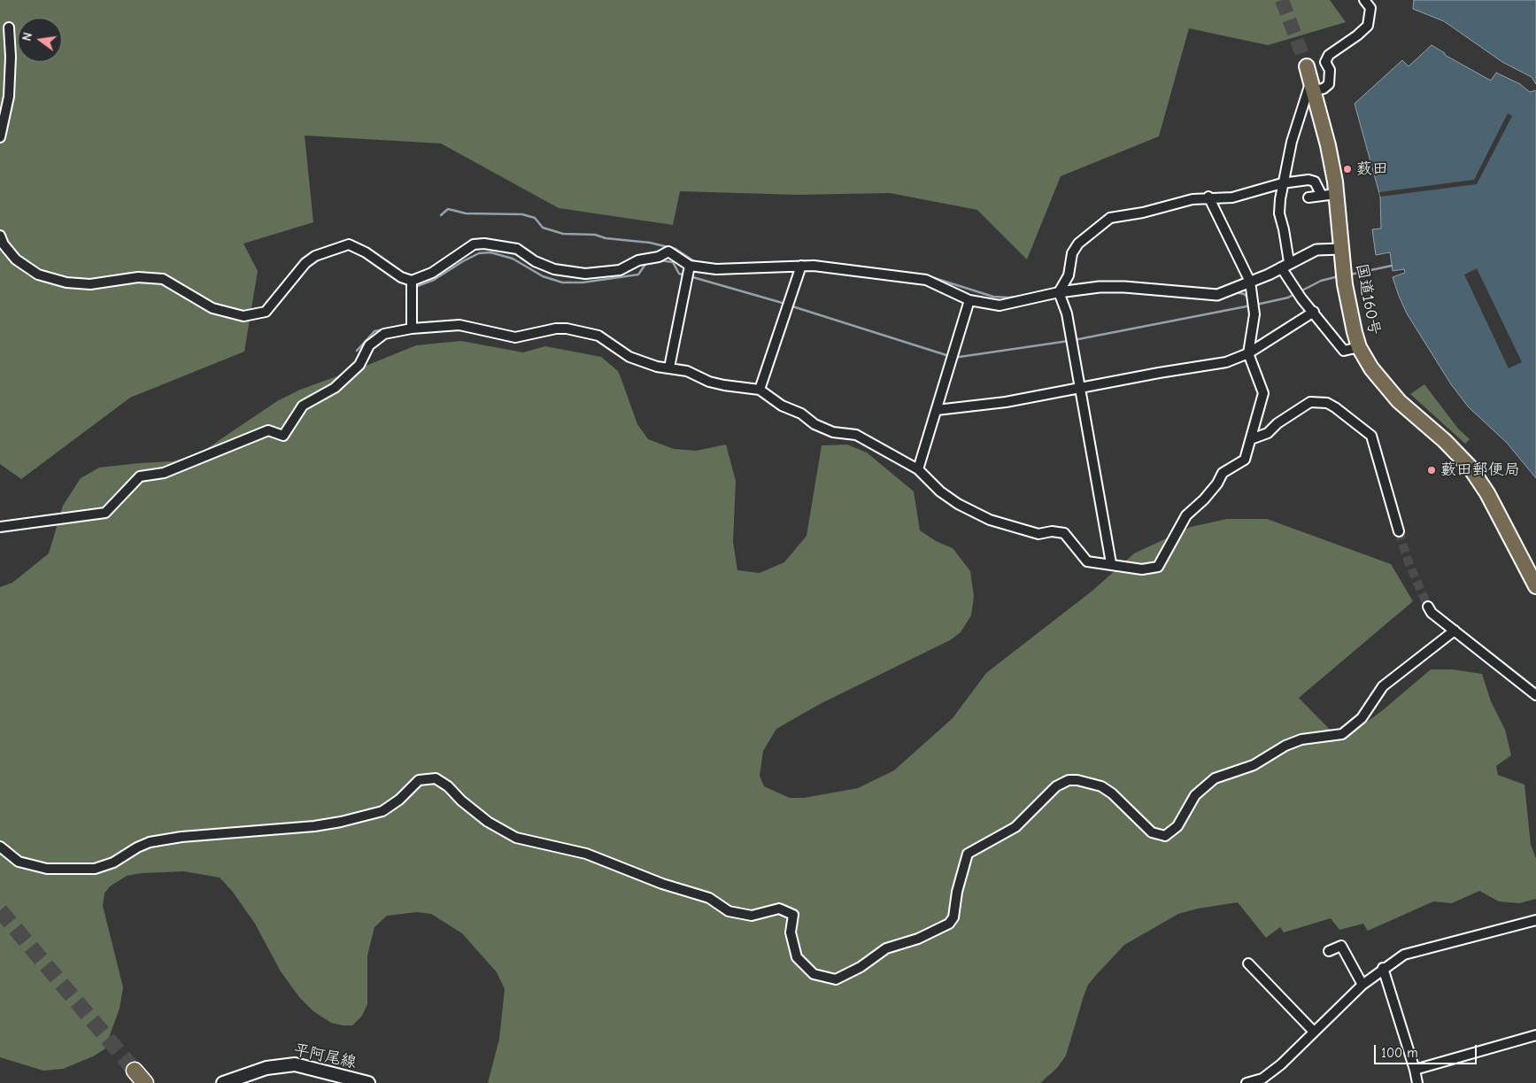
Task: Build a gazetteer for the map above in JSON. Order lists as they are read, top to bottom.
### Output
{
  "streets": {
    "highway": ["国道160号"],
    "main road": ["平阿尾線"]
  },
  "places": ["薮田", "藪田郵便局"],
  "scale_bar": "100 m",
  "north": "left"
}
